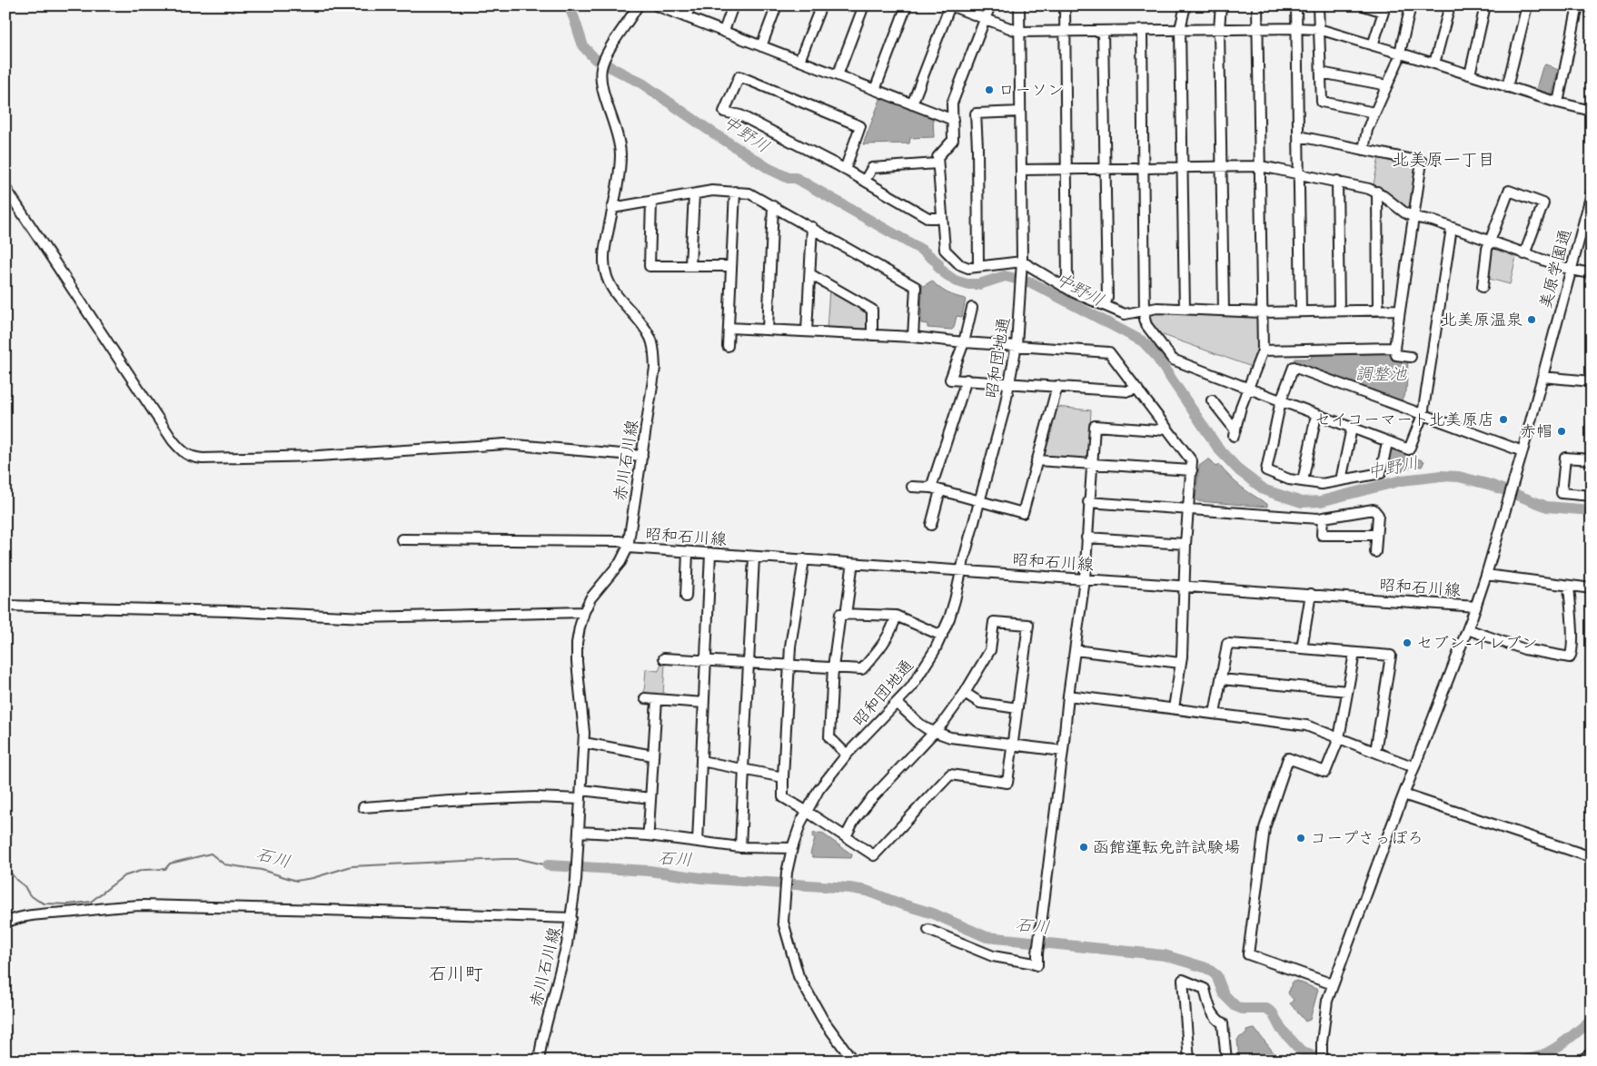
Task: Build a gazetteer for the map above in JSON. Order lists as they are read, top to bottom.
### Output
{
  "streets": {
    "street": [
      "美原学園通",
      "昭和団地通",
      "赤川石川線",
      "昭和石川線"
    ]
  },
  "crossings": [
    ["昭和団地通", "昭和石川線"],
    ["赤川石川線", "昭和石川線"]
  ],
  "districts": ["北美原一丁目", "石川町"],
  "water": ["中野川", "調整池", "石川"],
  "places": [
    "ローソン",
    "北美原温泉",
    "セイコーマート北美原店",
    "赤帽",
    "セブン-イレブン",
    "コープさっぽろ",
    "函館運転免許試験場"
  ]
}
